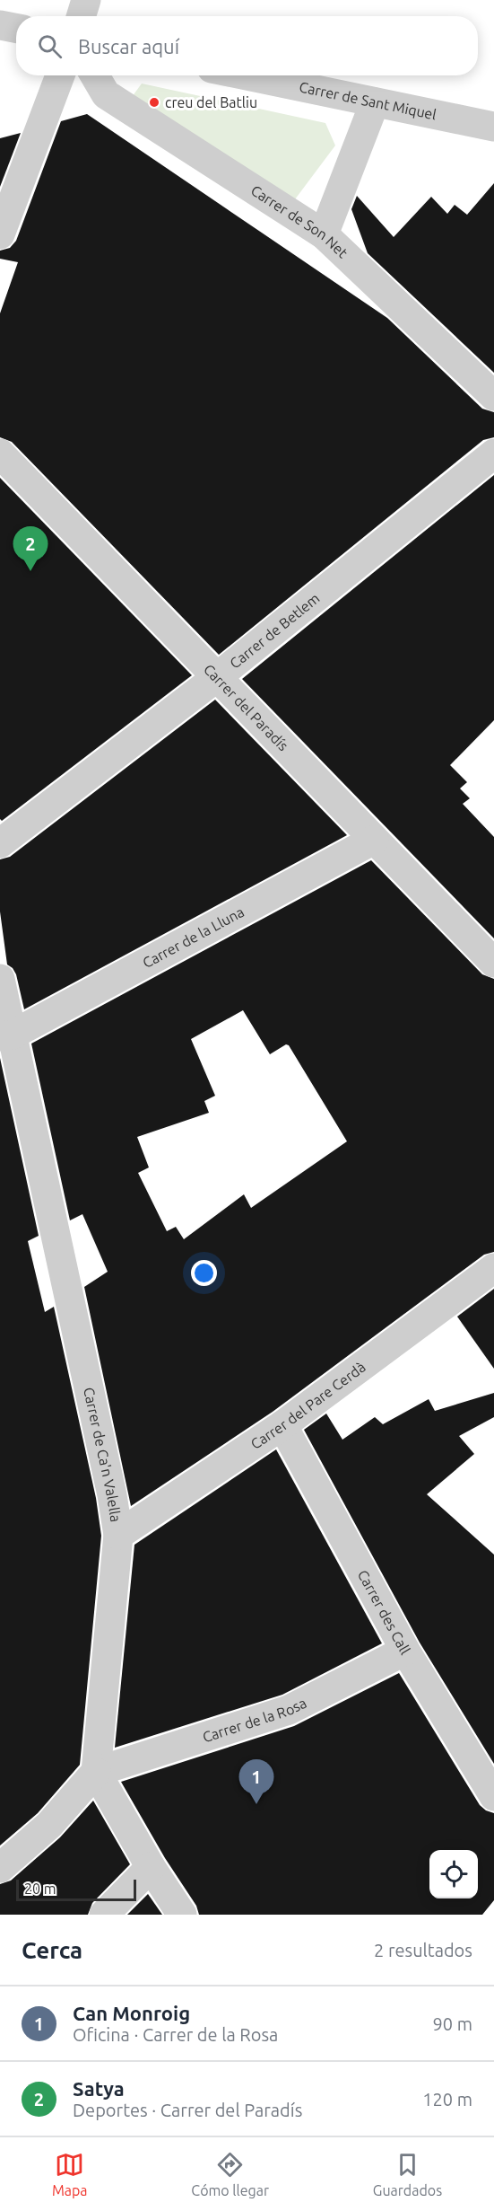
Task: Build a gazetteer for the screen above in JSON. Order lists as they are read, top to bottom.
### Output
{
  "streets": {
    "street": [
      "Carrer de Sant Miquel",
      "Carrer de Son Net",
      "Carrer de Betlem",
      "Carrer del Paradís",
      "Carrer de la Lluna",
      "Carrer del Pare Cerdà",
      "Carrer de Ca'n Valella",
      "Carrer des Call",
      "Carrer de la Rosa"
    ]
  },
  "crossings": [
    ["Carrer de Betlem", "Carrer del Paradís"],
    ["Carrer del Paradís", "Carrer de la Lluna"],
    ["Carrer de la Lluna", "Carrer de Ca'n Valella"],
    ["Carrer del Pare Cerdà", "Carrer de Ca'n Valella"],
    ["Carrer del Pare Cerdà", "Carrer des Call"],
    ["Carrer de Ca'n Valella", "Carrer de la Rosa"],
    ["Carrer des Call", "Carrer de la Rosa"]
  ],
  "places": ["creu del Batliu"],
  "scale_bar": "20 m",
  "page": {
    "search": "Buscar aquí",
    "pins": ["2", "1"],
    "scale": "20 m",
    "heading": ["Cerca", "2 resultados"],
    "list": [
      {
        "mark": "1",
        "name": "Can Monroig",
        "note": "Oficina · Carrer de la Rosa",
        "value": "90 m"
      },
      {
        "mark": "2",
        "name": "Satya",
        "note": "Deportes · Carrer del Paradís",
        "value": "120 m"
      }
    ],
    "nav": ["Mapa", "Cómo llegar", "Guardados"]
  }
}
